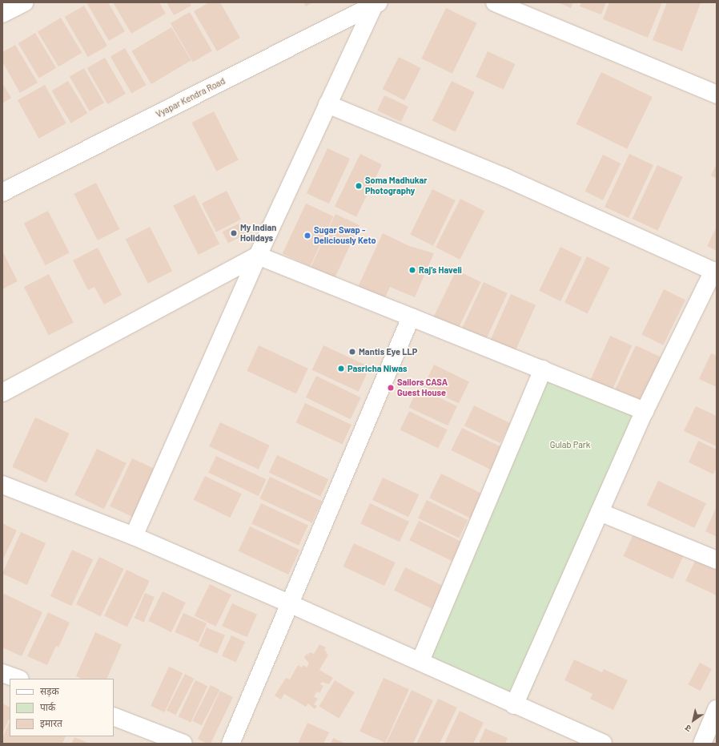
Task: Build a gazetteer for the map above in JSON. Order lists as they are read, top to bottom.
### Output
{
  "streets": {
    "street": ["Vyapar Kendra Road"]
  },
  "parks": ["Gulab Park"],
  "places": [
    "Soma Madhukar Photography",
    "My Indian Holidays",
    "Sugar Swap - Deliciously Keto",
    "Raj’s Haveli",
    "Mantis Eye LLP",
    "Pasricha Niwas",
    "Sailors CASA Guest House"
  ],
  "legend": ["सड़क", "पार्क", "इमारत"],
  "north": "bottom left"
}
